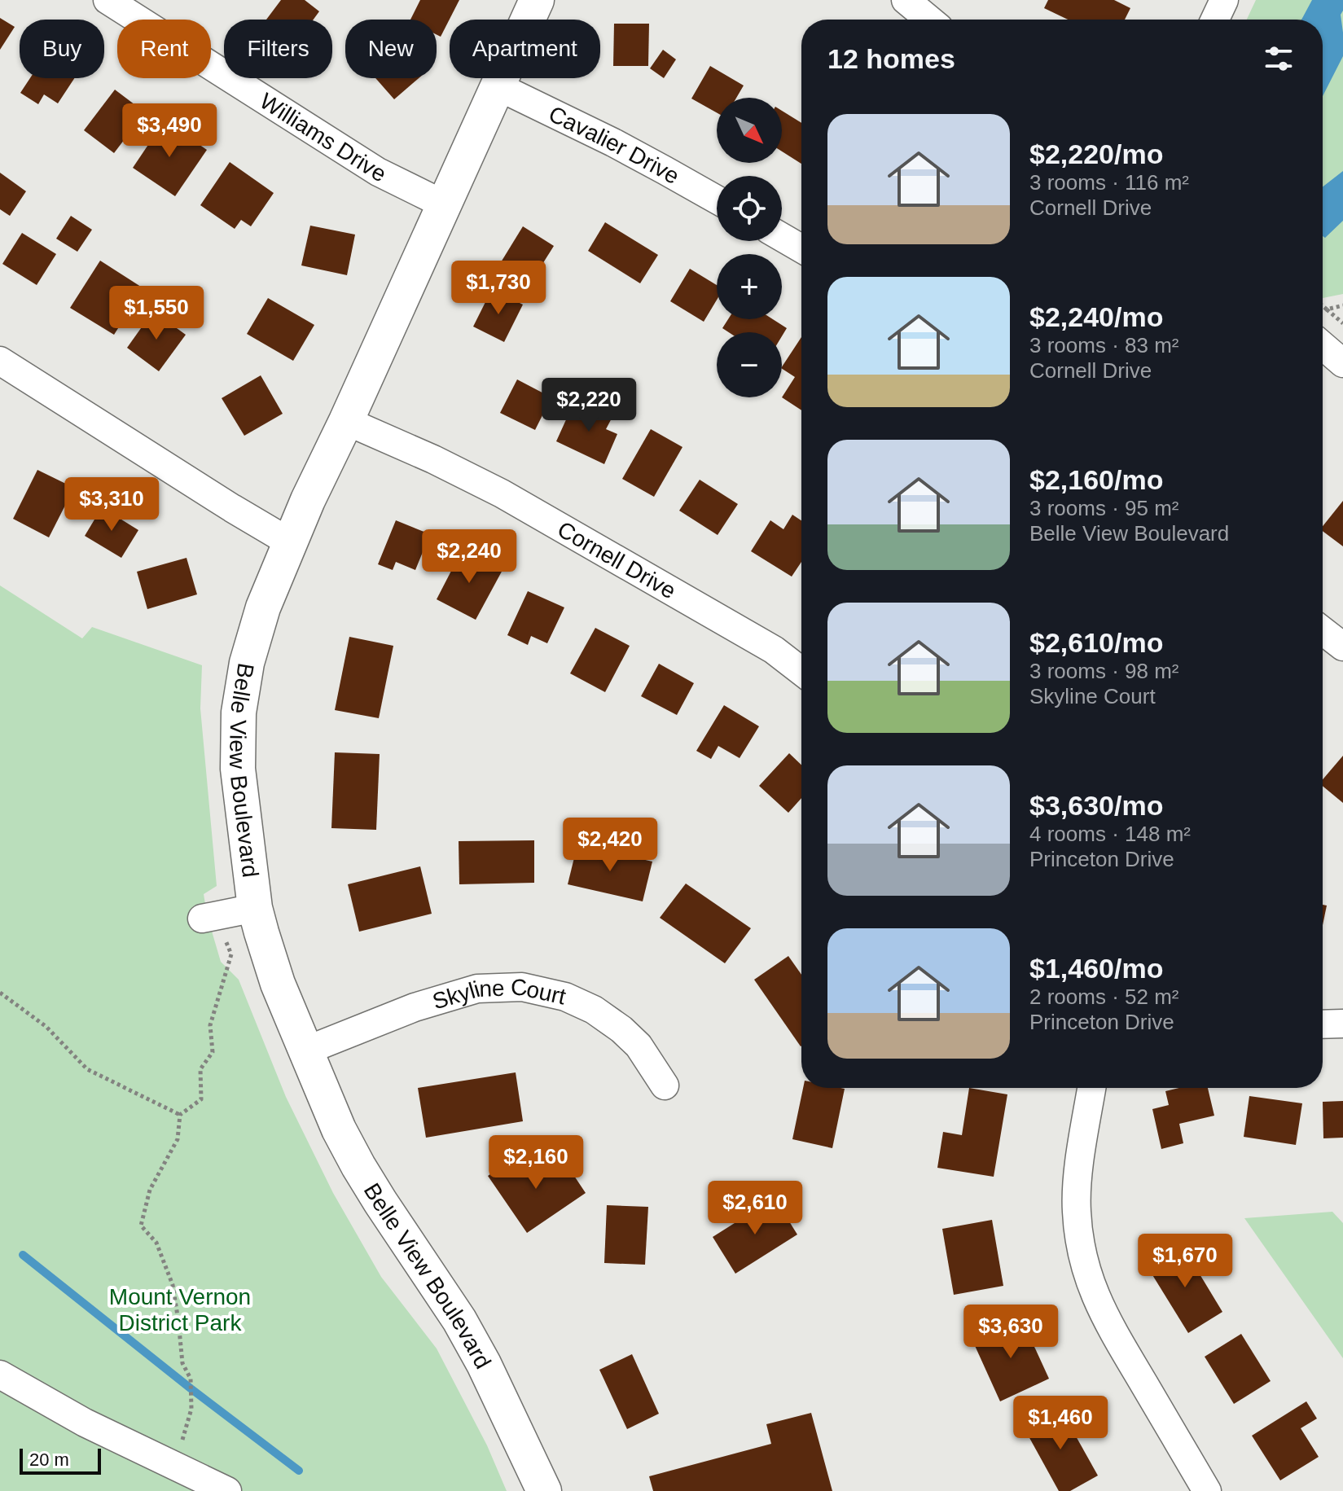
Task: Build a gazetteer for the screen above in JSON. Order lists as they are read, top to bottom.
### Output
{
  "streets": {
    "main road": ["Belle View Boulevard"],
    "street": [
      "Williams Drive",
      "Cavalier Drive",
      "Cornell Drive",
      "Skyline Court"
    ]
  },
  "crossings": [
    ["Williams Drive", "Belle View Boulevard"],
    ["Cavalier Drive", "Belle View Boulevard"],
    ["Cornell Drive", "Belle View Boulevard"],
    ["Belle View Boulevard", "Skyline Court"]
  ],
  "parks": ["Mount Vernon District Park"],
  "scale_bar": "20 m",
  "north": "bottom right",
  "page": {
    "chip": [
      "Buy",
      "Rent",
      "Filters",
      "New",
      "Apartment"
    ],
    "heading": "12 homes",
    "map_buttons": ["+", "−"],
    "list": [
      {
        "name": "$2,220/mo",
        "note": "3 rooms · 116 m² · Cornell Drive"
      },
      {
        "name": "$2,240/mo",
        "note": "3 rooms · 83 m² · Cornell Drive"
      },
      {
        "name": "$2,160/mo",
        "note": "3 rooms · 95 m² · Belle View Boulevard"
      },
      {
        "name": "$2,610/mo",
        "note": "3 rooms · 98 m² · Skyline Court"
      },
      {
        "name": "$3,630/mo",
        "note": "4 rooms · 148 m² · Princeton Drive"
      },
      {
        "name": "$1,460/mo",
        "note": "2 rooms · 52 m² · Princeton Drive"
      }
    ],
    "price": [
      "$3,490",
      "$1,730",
      "$1,550",
      "$2,220",
      "$3,310",
      "$2,240",
      "$2,420",
      "$2,160",
      "$2,610",
      "$1,670",
      "$3,630",
      "$1,460"
    ],
    "scale": "20 m"
  }
}
